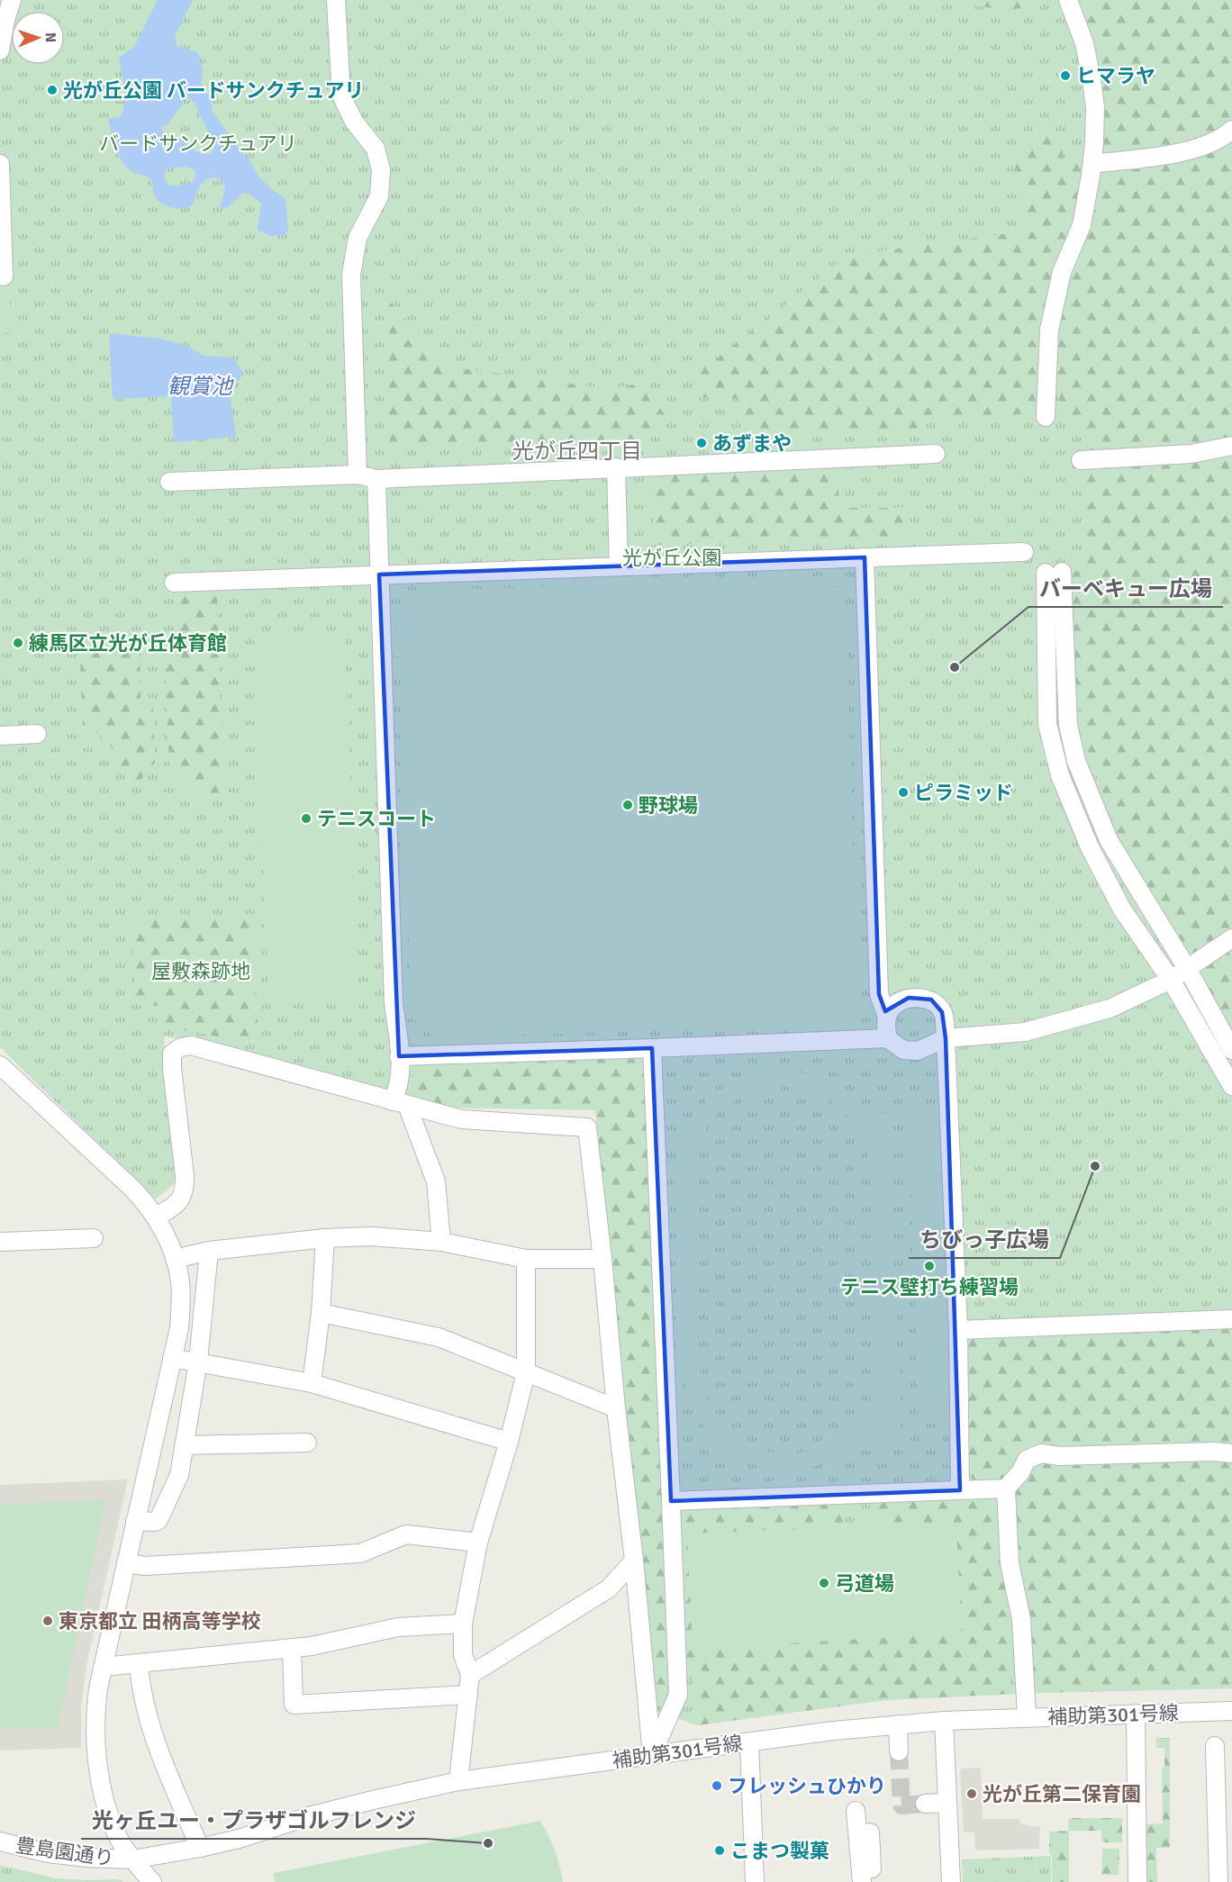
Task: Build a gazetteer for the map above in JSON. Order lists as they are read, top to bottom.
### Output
{
  "streets": {
    "street": ["補助第301号線", "豊島園通り"]
  },
  "crossings": [
    ["補助第301号線", "豊島園通り"]
  ],
  "districts": ["光が丘四丁目"],
  "water": ["観賞池"],
  "parks": ["バードサンクチュアリ", "光が丘公園", "屋敷森跡地"],
  "places": [
    "ヒマラヤ",
    "光が丘公園 バードサンクチュアリ",
    "あずまや",
    "練馬区立光が丘体育館",
    "バーベキュー広場",
    "ピラミッド",
    "野球場",
    "テニスコート",
    "ちびっ子広場",
    "テニス壁打ち練習場",
    "弓道場",
    "東京都立 田柄高等学校",
    "フレッシュひかり",
    "光が丘第二保育園",
    "光ヶ丘ユー・プラザゴルフレンジ",
    "こまつ製菓"
  ],
  "north": "right"
}
